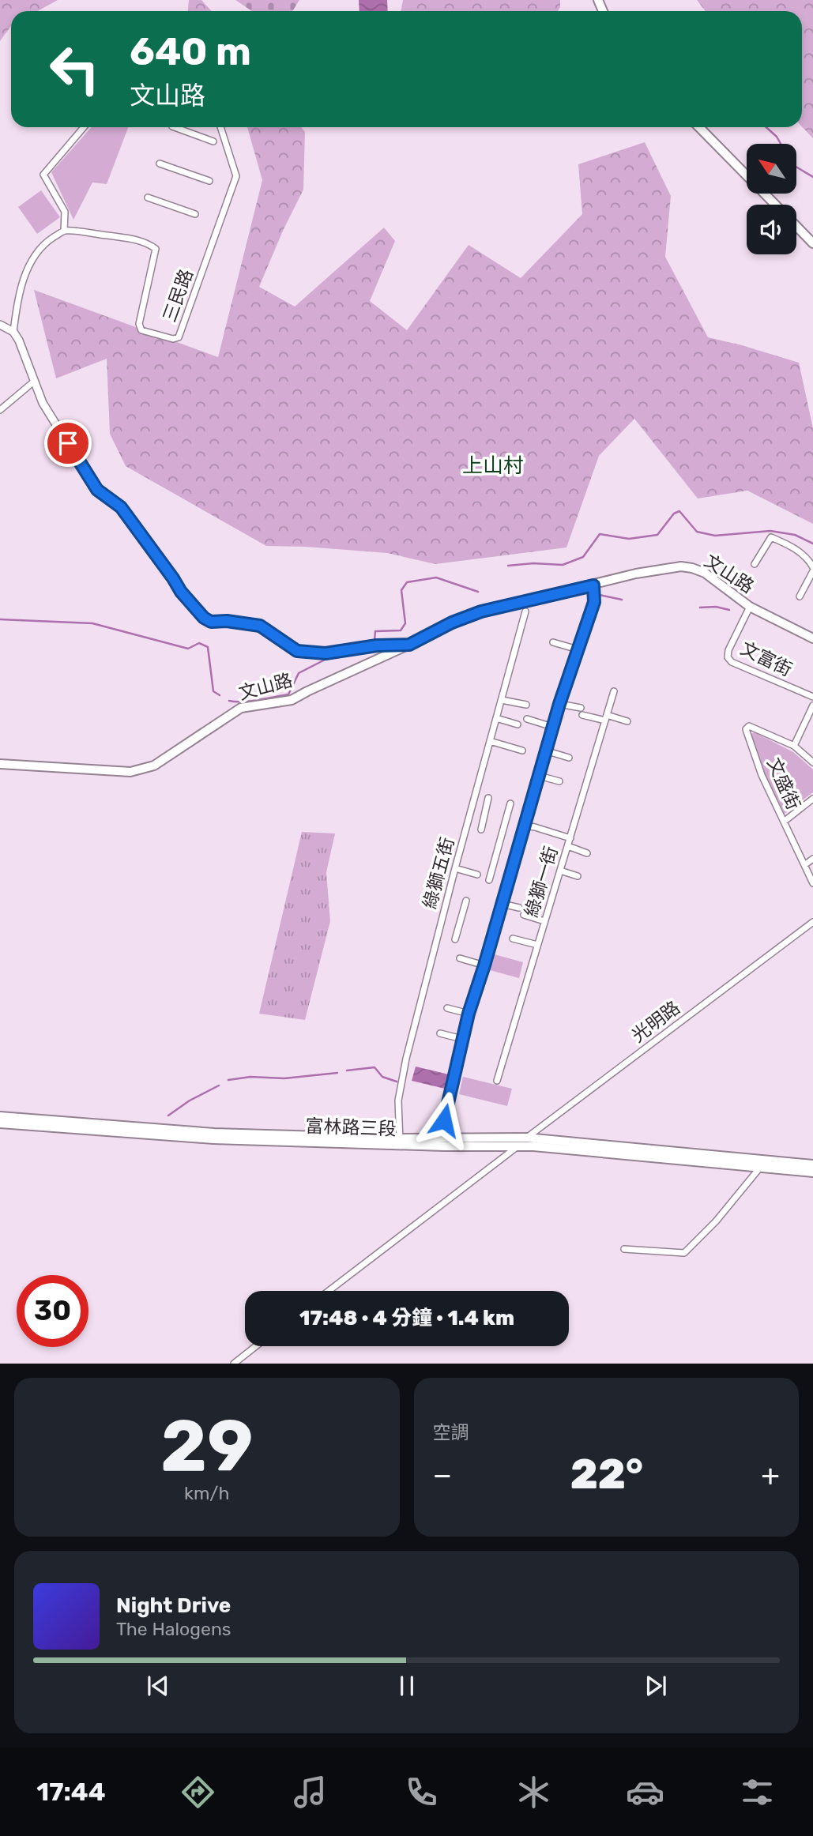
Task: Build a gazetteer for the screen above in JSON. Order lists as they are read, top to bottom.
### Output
{
  "streets": {
    "main road": ["文山路", "富林路三段"],
    "street": [
      "三民路",
      "文富街",
      "文盛街",
      "綠獅五街",
      "綠獅一街",
      "光明路"
    ]
  },
  "crossings": [
    ["文山路", "文富街"],
    ["綠獅五街", "富林路三段"],
    ["光明路", "富林路三段"]
  ],
  "districts": ["上山村"],
  "north": "top left",
  "page": {
    "turn": ["640 m", "文山路"],
    "limit": "30",
    "trip": "17:48 · 4 分鐘 · 1.4 km",
    "tile": [
      ["29", "km/h"],
      "空調"
    ],
    "heat": ["−", "22°", "+"],
    "song": ["Night Drive", "The Halogens"],
    "tabs": "17:44"
  }
}
